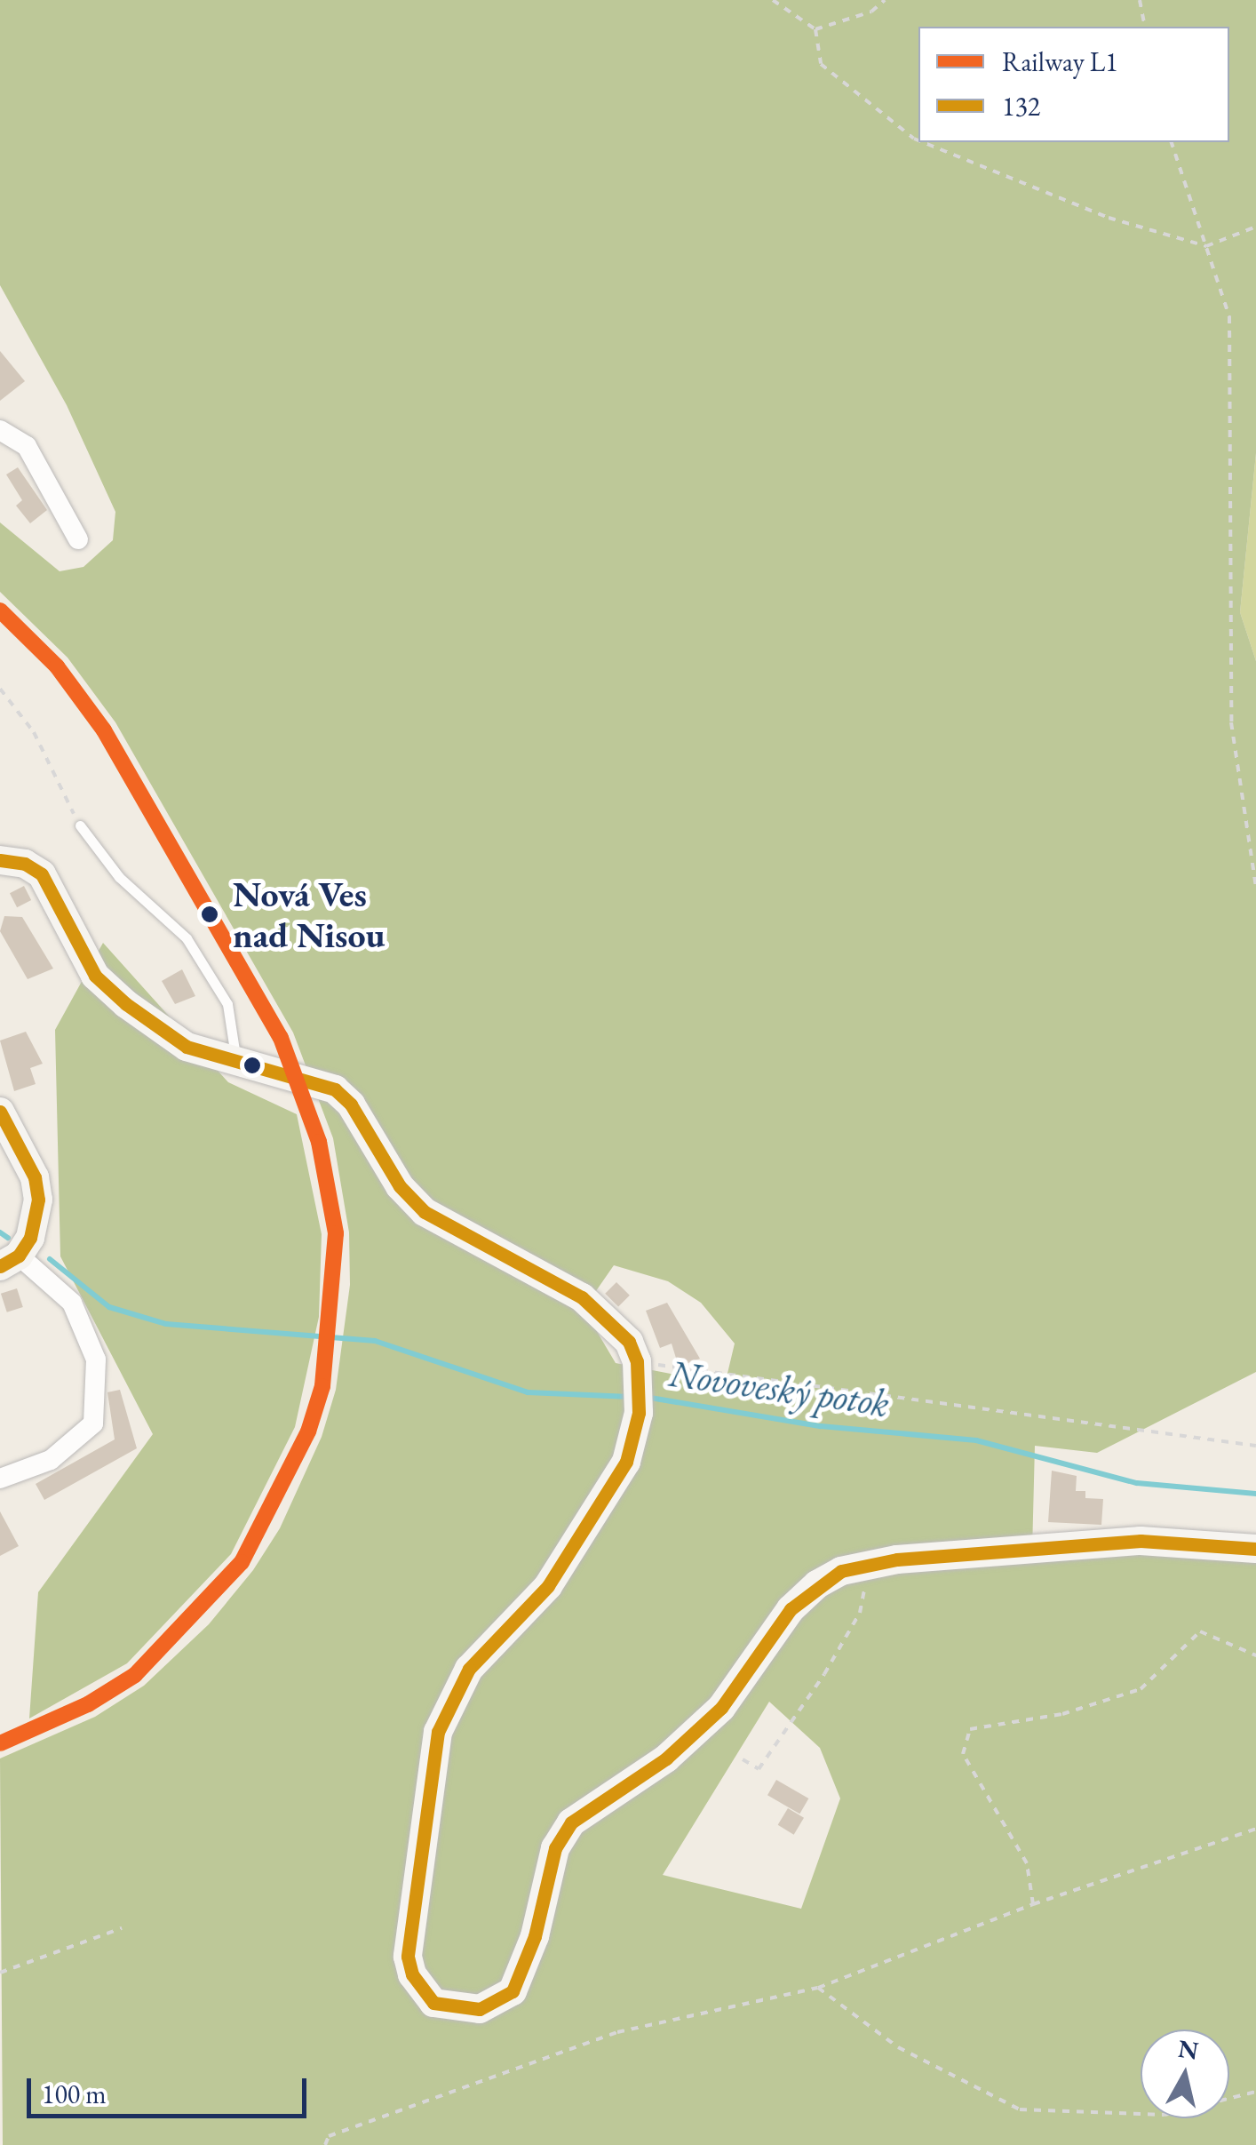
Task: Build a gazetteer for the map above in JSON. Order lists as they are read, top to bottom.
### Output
{
  "water": ["Novoveský potok"],
  "places": ["Nová Ves nad Nisou"],
  "lines": ["rail line L1", "transit line 132"],
  "legend": ["Railway L1", "132"],
  "scale_bar": "100 m",
  "north": "top"
}
